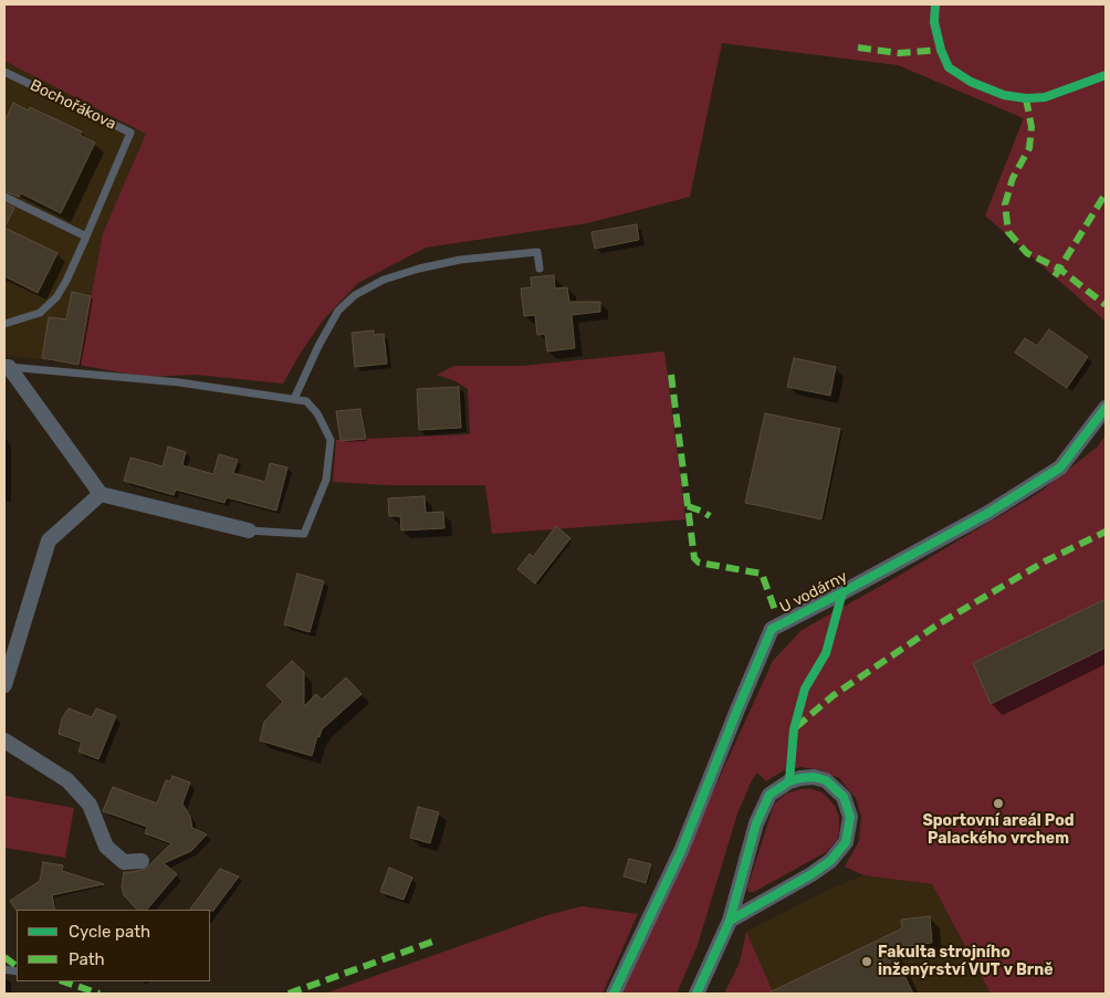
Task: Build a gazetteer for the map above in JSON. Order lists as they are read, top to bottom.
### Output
{
  "streets": {
    "street": ["U vodárny"],
    "lane": ["Bochořákova"]
  },
  "places": ["Sportovní areál Pod Palackého vrchem", "Fakulta strojního inženýrství VUT v Brně"],
  "legend": ["Cycle path", "Path"]
}
